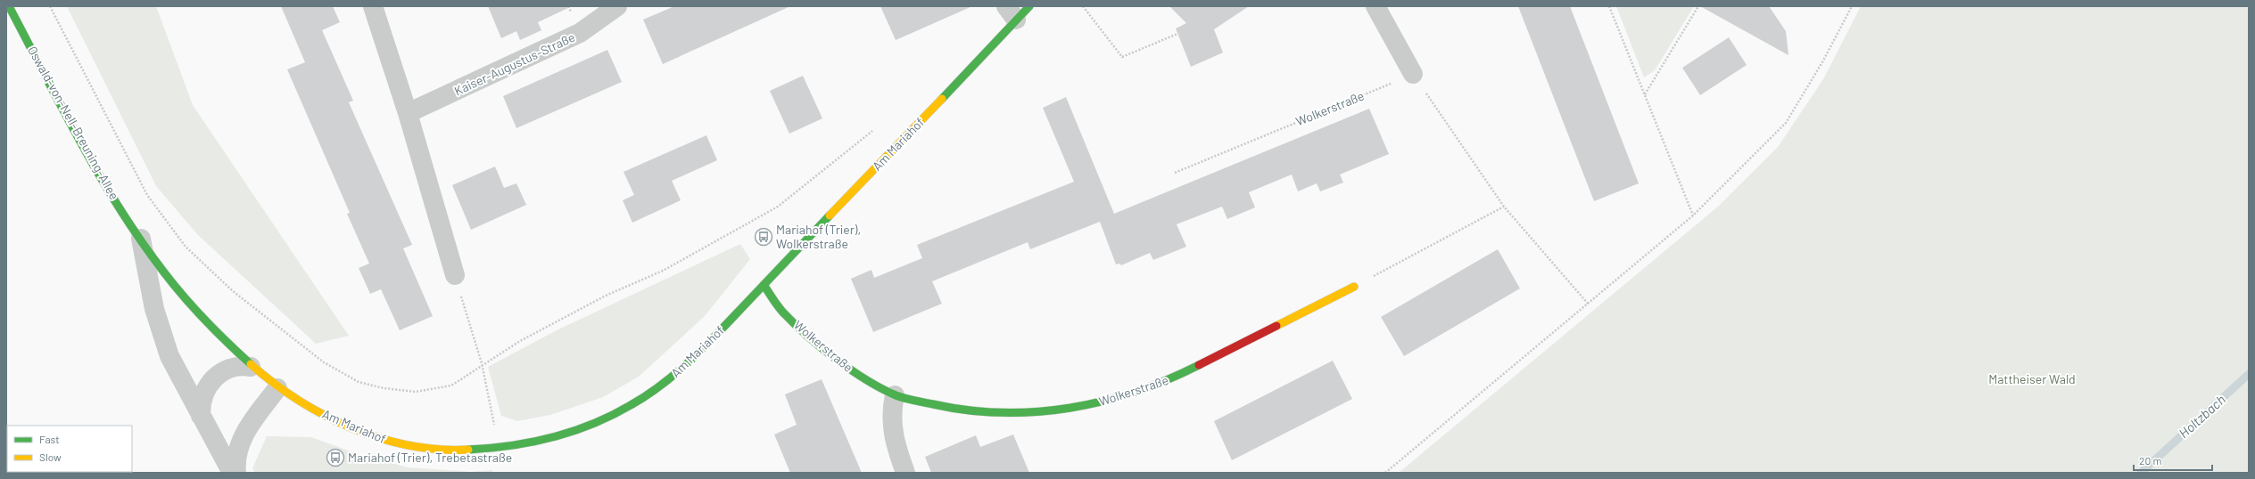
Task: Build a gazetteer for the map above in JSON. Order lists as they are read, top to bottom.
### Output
{
  "streets": {
    "street": [
      "Kaiser-Augustus-Straße",
      "Wolkerstraße",
      "Oswald-von-Nell-Breuning-Allee",
      "Am Mariahof"
    ]
  },
  "crossings": [
    ["Wolkerstraße", "Am Mariahof"],
    ["Oswald-von-Nell-Breuning-Allee", "Am Mariahof"]
  ],
  "water": ["Holtzbach"],
  "parks": ["Mattheiser Wald"],
  "places": {
    "bus stop": ["Mariahof (Trier), Wolkerstraße", "Mariahof (Trier), Trebetastraße"]
  },
  "legend": ["Fast", "Slow"],
  "scale_bar": "20 m"
}
